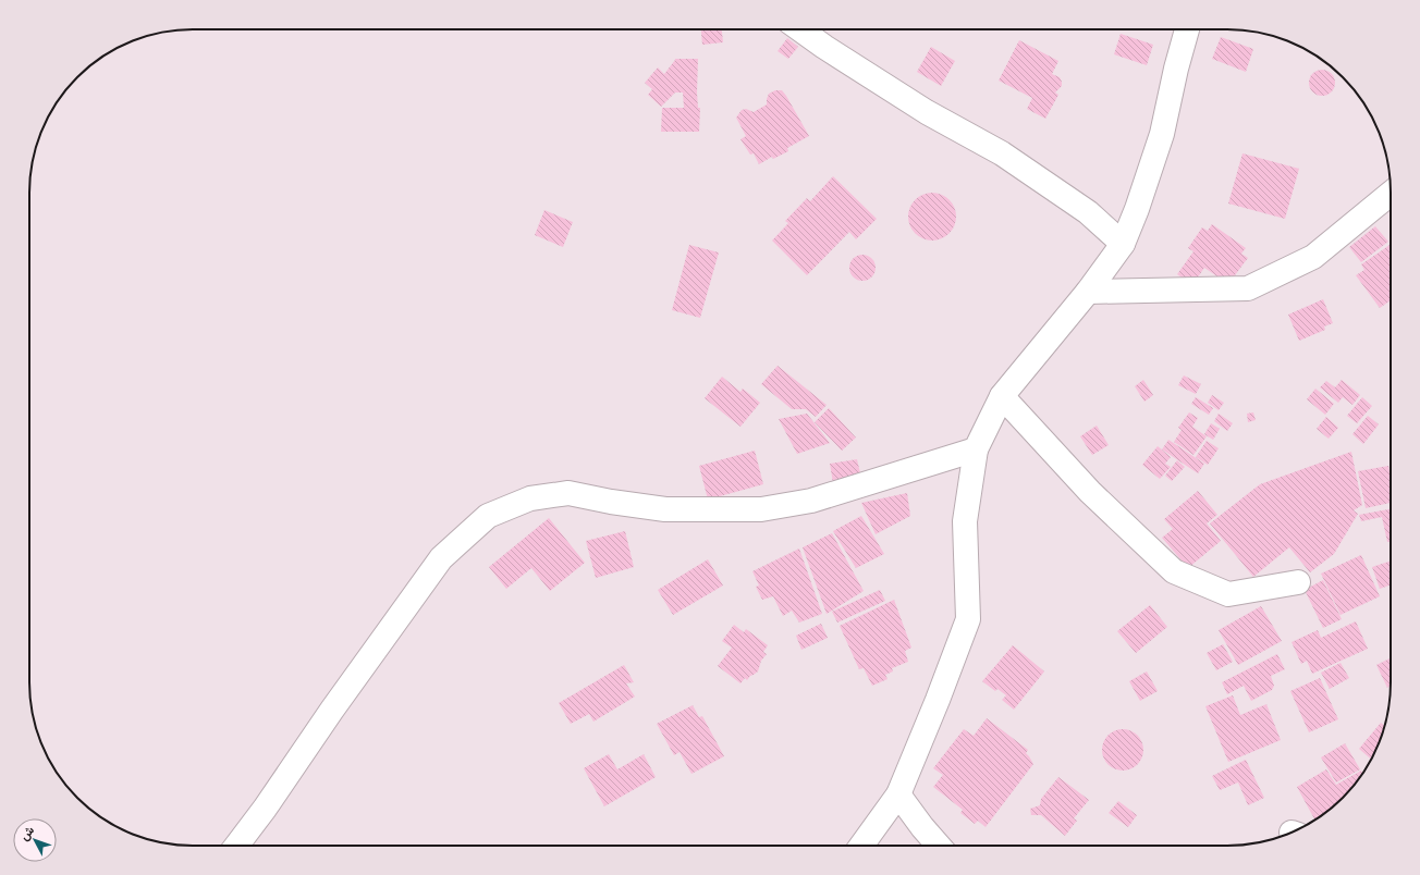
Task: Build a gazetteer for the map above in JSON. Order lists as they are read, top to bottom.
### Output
{
  "north": "top left"
}
